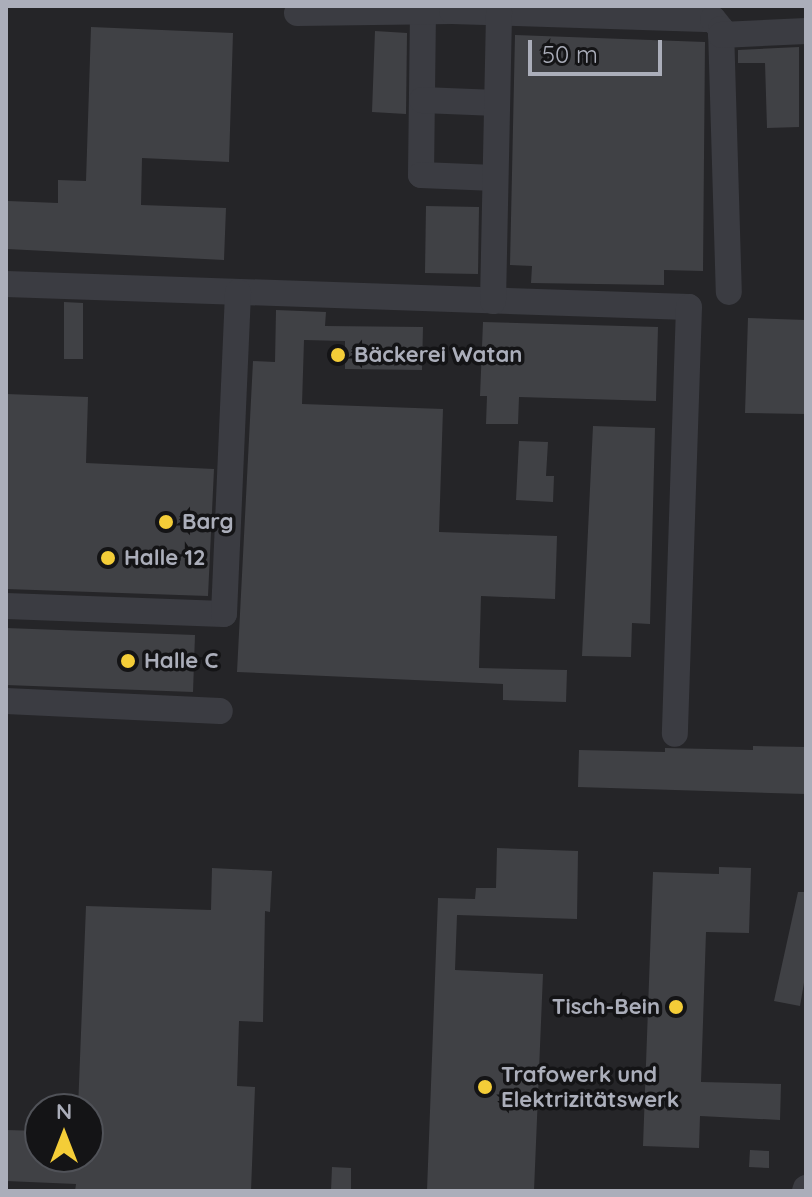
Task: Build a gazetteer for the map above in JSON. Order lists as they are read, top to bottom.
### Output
{
  "places": [
    "Bäckerei Watan",
    "Barg",
    "Halle 12",
    "Halle C",
    "Tisch-Bein",
    "Trafowerk und Elektrizitätswerk"
  ],
  "scale_bar": "50 m",
  "north": "top"
}
